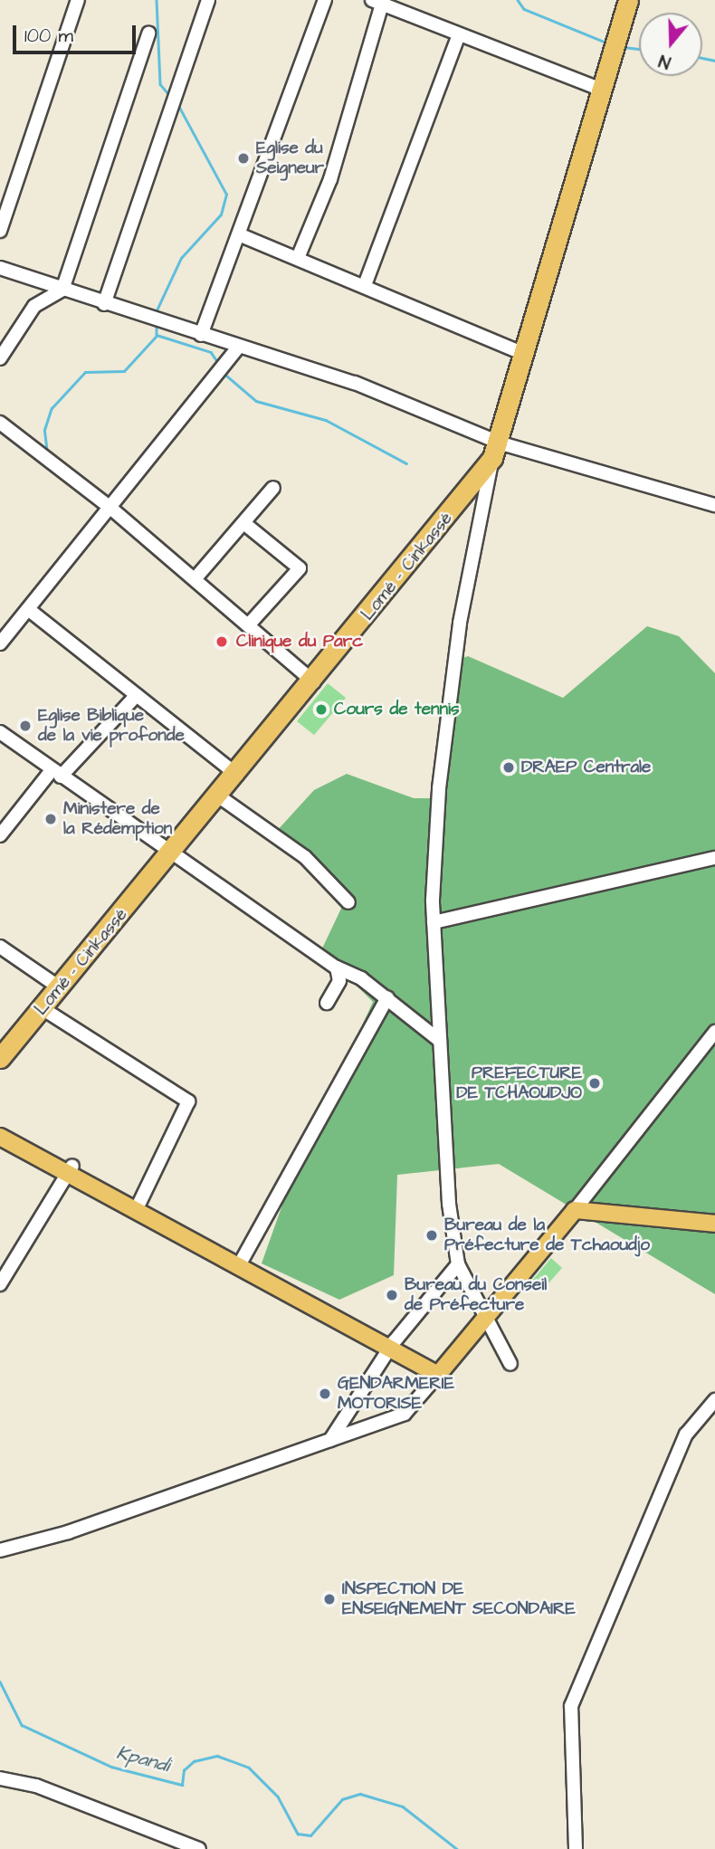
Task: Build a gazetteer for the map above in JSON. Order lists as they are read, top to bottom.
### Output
{
  "streets": {
    "highway": ["Lomé - Cinkassé"]
  },
  "water": ["Kpandi"],
  "places": [
    "Eglise du Seigneur",
    "Clinique du Parc",
    "Cours de tennis",
    "Eglise Biblique de la vie profonde",
    "DRAEP Centrale",
    "Ministere de la Rédemption",
    "PREFECTURE DE TCHAOUDJO",
    "Bureau de la Préfecture de Tchaoudjo",
    "Bureau du Conseil de Préfecture",
    "GENDARMERIE MOTORISE",
    "INSPECTION DE ENSEIGNEMENT SECONDAIRE"
  ],
  "scale_bar": "100 m",
  "north": "bottom"
}
